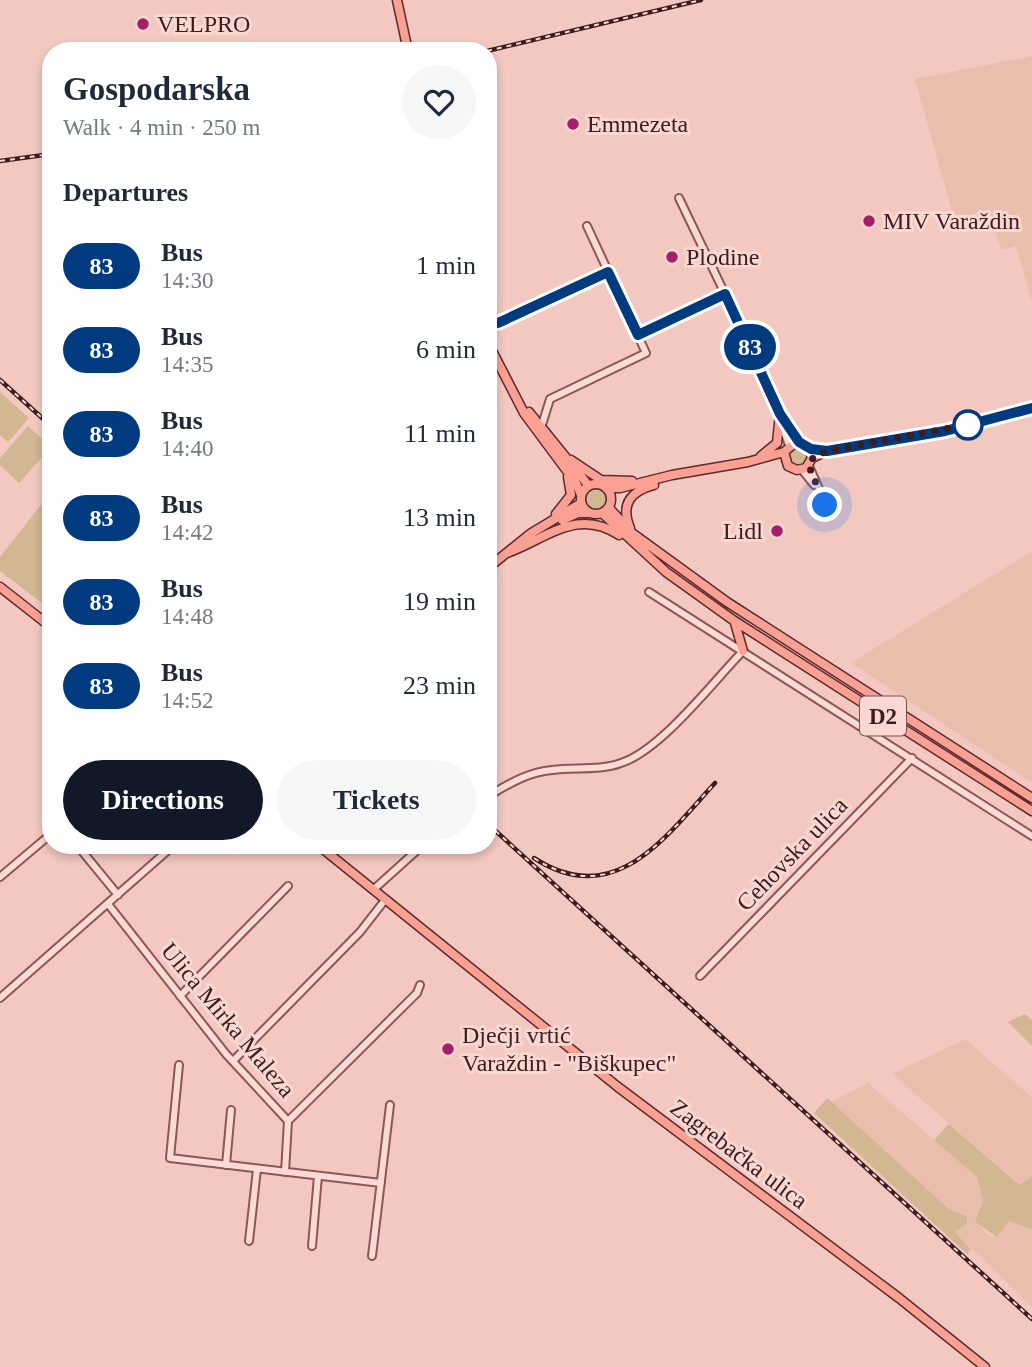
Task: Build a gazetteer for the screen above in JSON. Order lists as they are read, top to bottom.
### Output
{
  "streets": {
    "main road": ["D2", "Zagrebačka ulica"],
    "street": ["Cehovska ulica", "Ulica Mirka Maleza"]
  },
  "places": [
    "VELPRO",
    "Emmezeta",
    "MIV Varaždin",
    "Plodine",
    "Lidl",
    "Dječji vrtić Varaždin - \"Biškupec\""
  ],
  "lines": ["bus line 83"],
  "page": {
    "on_map": "83",
    "heading": [
      ["Gospodarska", "Walk · 4 min · 250 m"],
      "Departures"
    ],
    "list": [
      {
        "mark": "83",
        "name": "Bus",
        "note": "14:30",
        "value": "1 min"
      },
      {
        "mark": "83",
        "name": "Bus",
        "note": "14:35",
        "value": "6 min"
      },
      {
        "mark": "83",
        "name": "Bus",
        "note": "14:40",
        "value": "11 min"
      },
      {
        "mark": "83",
        "name": "Bus",
        "note": "14:42",
        "value": "13 min"
      },
      {
        "mark": "83",
        "name": "Bus",
        "note": "14:48",
        "value": "19 min"
      },
      {
        "mark": "83",
        "name": "Bus",
        "note": "14:52",
        "value": "23 min"
      }
    ],
    "buttons": ["Directions", "Tickets"]
  }
}
